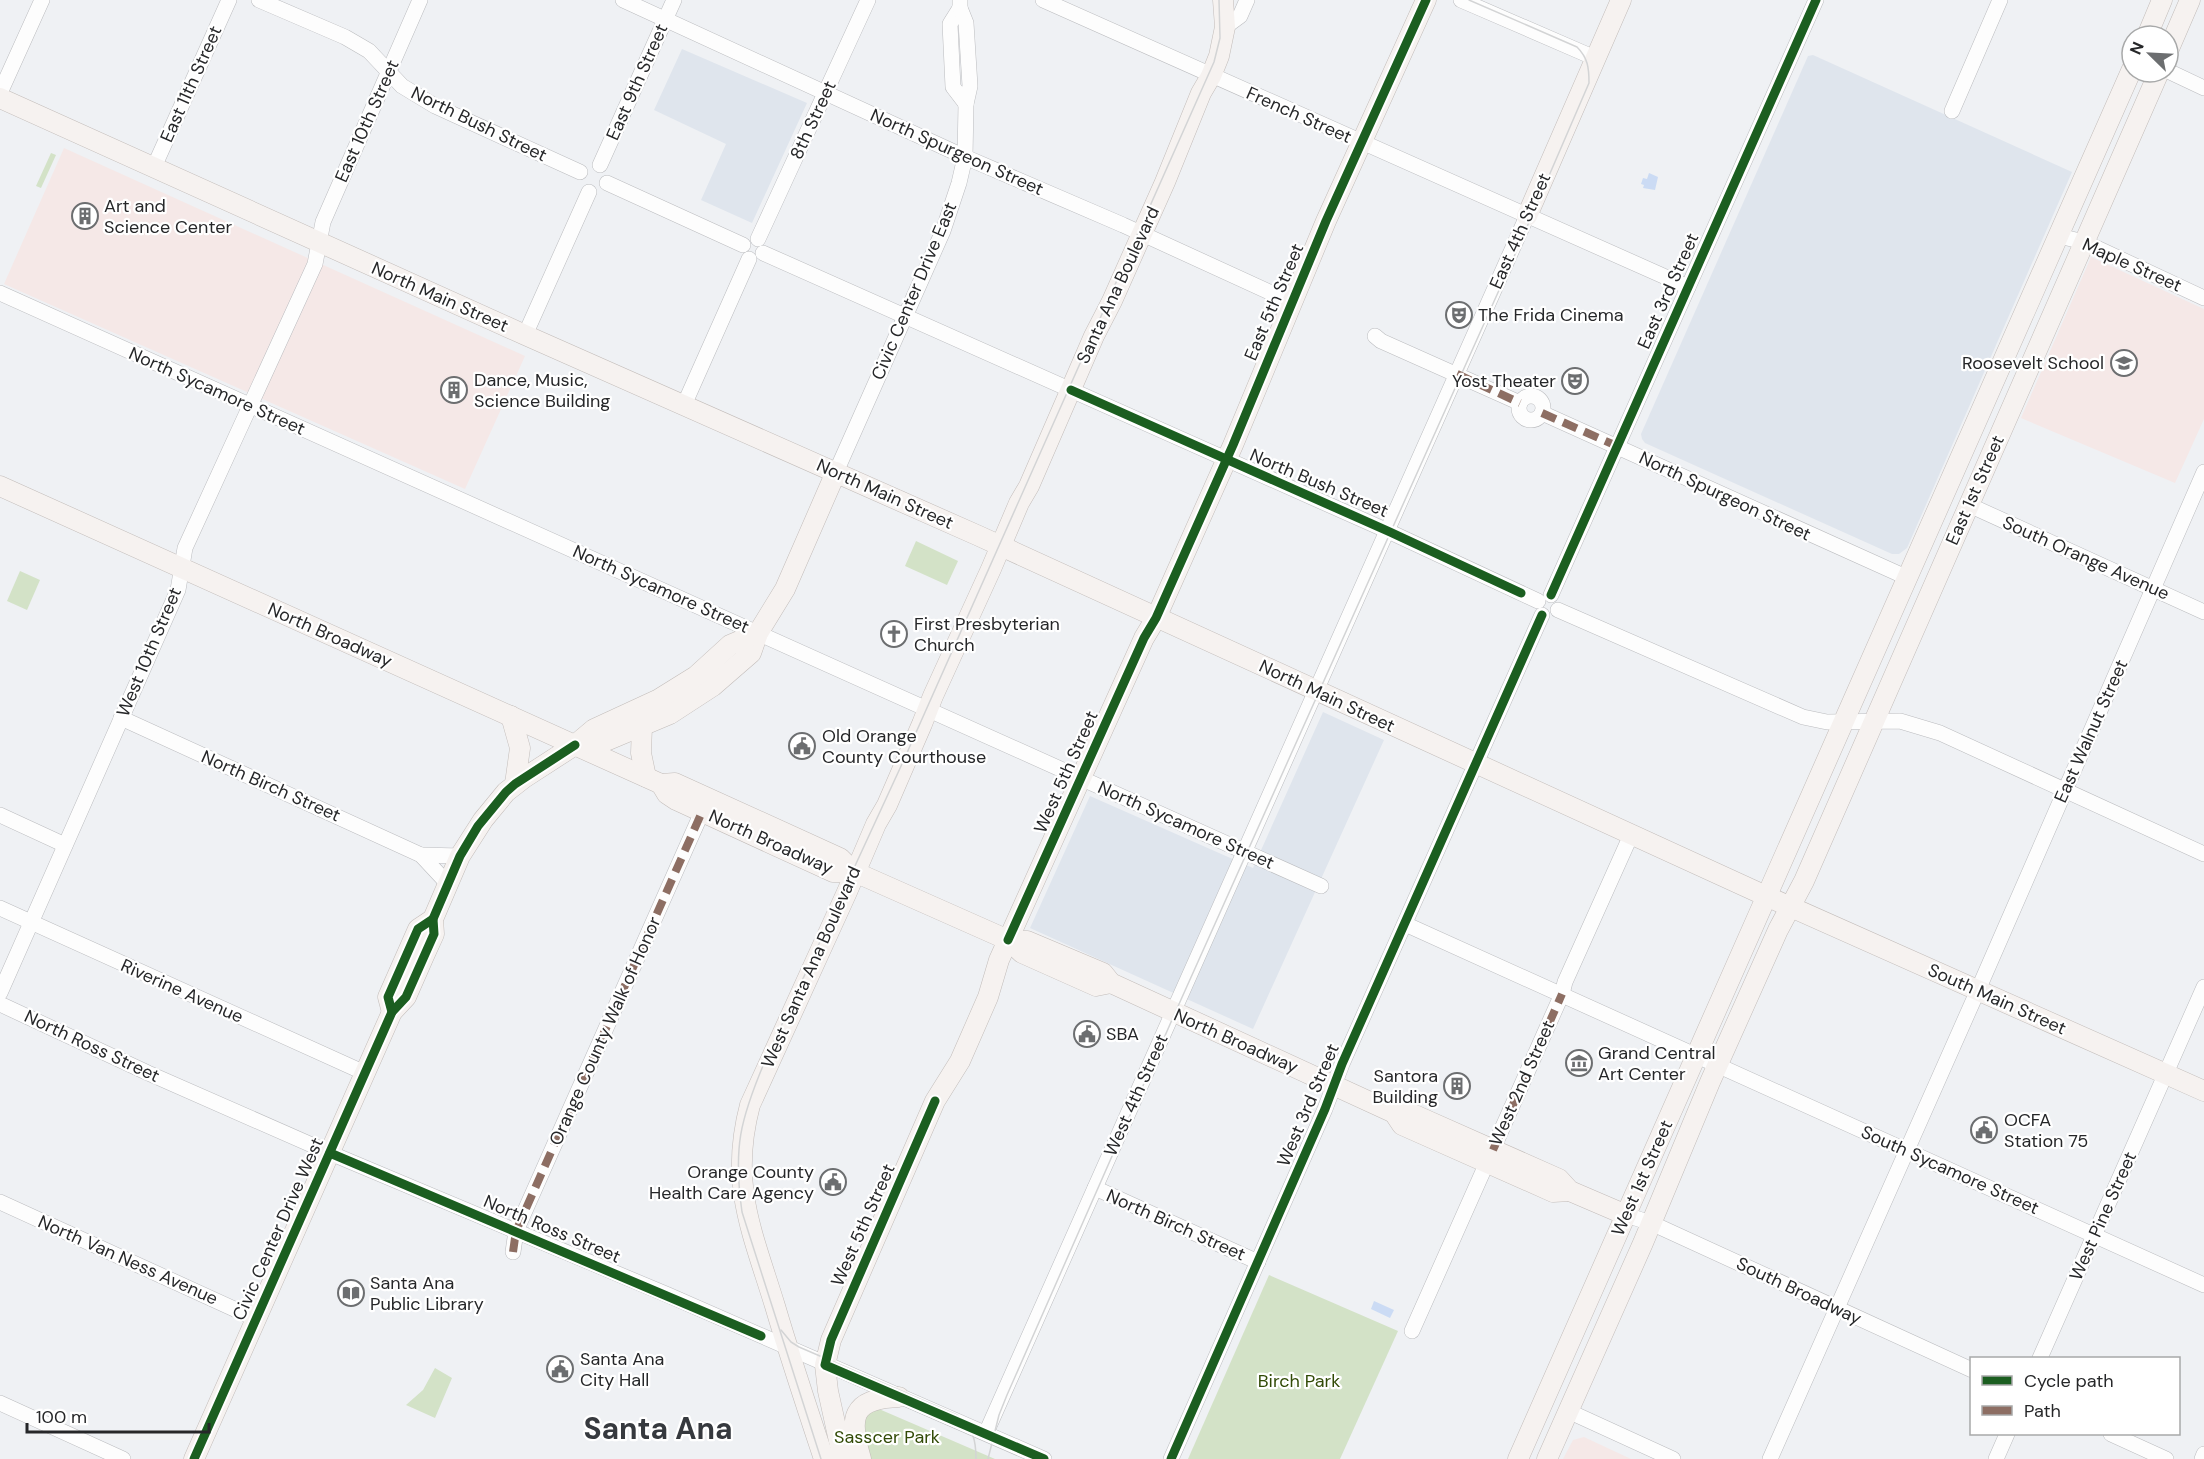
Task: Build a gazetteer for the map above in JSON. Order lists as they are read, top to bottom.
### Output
{
  "streets": {
    "main road": [
      "East 4th Street",
      "Santa Ana Boulevard",
      "North Main Street",
      "East 5th Street",
      "East 1st Street",
      "North Broadway",
      "West 5th Street",
      "West Santa Ana Boulevard",
      "South Main Street",
      "West 1st Street",
      "Civic Center Drive West"
    ],
    "street": [
      "East 9th Street",
      "East 11th Street",
      "French Street",
      "8th Street",
      "East 10th Street",
      "North Bush Street",
      "North Spurgeon Street",
      "Maple Street",
      "Civic Center Drive East",
      "East 3rd Street",
      "North Sycamore Street",
      "South Orange Avenue",
      "West 10th Street",
      "East Walnut Street",
      "North Birch Street",
      "Riverine Avenue",
      "Orange County Walk of Honor",
      "North Ross Street",
      "West 2nd Street",
      "West 4th Street",
      "West 3rd Street",
      "South Sycamore Street",
      "West Pine Street",
      "North Van Ness Avenue",
      "South Broadway"
    ]
  },
  "crossings": [
    ["East 9th Street", "North Bush Street"],
    ["East 9th Street", "North Spurgeon Street"],
    ["East 11th Street", "North Main Street"],
    ["French Street", "East 4th Street"],
    ["French Street", "Santa Ana Boulevard"],
    ["French Street", "East 3rd Street"],
    ["French Street", "East 5th Street"],
    ["8th Street", "North Bush Street"],
    ["8th Street", "North Spurgeon Street"],
    ["8th Street", "North Main Street"],
    ["East 10th Street", "North Bush Street"],
    ["East 10th Street", "North Main Street"],
    ["East 10th Street", "West 10th Street"],
    ["North Bush Street", "East 4th Street"],
    ["North Bush Street", "Santa Ana Boulevard"],
    ["North Bush Street", "Civic Center Drive East"],
    ["North Bush Street", "East 3rd Street"],
    ["North Bush Street", "East 5th Street"],
    ["North Spurgeon Street", "East 4th Street"],
    ["North Spurgeon Street", "Santa Ana Boulevard"],
    ["North Spurgeon Street", "Civic Center Drive East"],
    ["North Spurgeon Street", "East 3rd Street"],
    ["North Spurgeon Street", "East 5th Street"],
    ["North Spurgeon Street", "East 1st Street"],
    ["East 4th Street", "North Main Street"],
    ["East 4th Street", "West 4th Street"],
    ["Maple Street", "East 1st Street"],
    ["Santa Ana Boulevard", "West Santa Ana Boulevard"],
    ["Civic Center Drive East", "North Main Street"],
    ["Civic Center Drive East", "Civic Center Drive West"],
    ["East 3rd Street", "North Main Street"],
    ["East 3rd Street", "West 3rd Street"],
    ["North Main Street", "East 5th Street"],
    ["North Main Street", "East 1st Street"],
    ["North Main Street", "West 10th Street"],
    ["North Main Street", "West 5th Street"],
    ["North Main Street", "West Santa Ana Boulevard"],
    ["North Main Street", "South Main Street"],
    ["North Main Street", "West 2nd Street"],
    ["North Main Street", "West 4th Street"],
    ["North Main Street", "West 3rd Street"],
    ["North Main Street", "West 1st Street"],
    ["North Main Street", "Civic Center Drive West"],
    ["East 5th Street", "West 5th Street"],
    ["North Sycamore Street", "West 10th Street"],
    ["North Sycamore Street", "West 5th Street"],
    ["North Sycamore Street", "West Santa Ana Boulevard"],
    ["North Sycamore Street", "West 4th Street"],
    ["North Sycamore Street", "Civic Center Drive West"],
    ["East 1st Street", "South Orange Avenue"],
    ["East 1st Street", "South Main Street"],
    ["East 1st Street", "West 1st Street"],
    ["South Orange Avenue", "East Walnut Street"],
    ["North Broadway", "West 10th Street"],
    ["North Broadway", "West 5th Street"],
    ["North Broadway", "West Santa Ana Boulevard"],
    ["North Broadway", "Orange County Walk of Honor"],
    ["North Broadway", "West 2nd Street"],
    ["North Broadway", "West 4th Street"],
    ["North Broadway", "West 3rd Street"],
    ["North Broadway", "West 1st Street"],
    ["North Broadway", "Civic Center Drive West"],
    ["North Broadway", "South Broadway"],
    ["West 10th Street", "North Birch Street"],
    ["West 10th Street", "Riverine Avenue"],
    ["East Walnut Street", "South Main Street"],
    ["East Walnut Street", "South Sycamore Street"],
    ["East Walnut Street", "South Broadway"],
    ["West 5th Street", "North Ross Street"],
    ["North Birch Street", "West 4th Street"],
    ["North Birch Street", "West 3rd Street"],
    ["North Birch Street", "Civic Center Drive West"],
    ["West Santa Ana Boulevard", "North Ross Street"],
    ["Riverine Avenue", "Civic Center Drive West"],
    ["South Main Street", "West 1st Street"],
    ["South Main Street", "West Pine Street"],
    ["Orange County Walk of Honor", "North Ross Street"],
    ["North Ross Street", "West 4th Street"],
    ["North Ross Street", "Civic Center Drive West"],
    ["South Sycamore Street", "West 1st Street"],
    ["South Sycamore Street", "West Pine Street"],
    ["West 1st Street", "South Broadway"],
    ["Civic Center Drive West", "North Van Ness Avenue"]
  ],
  "districts": ["Santa Ana"],
  "parks": ["Birch Park", "Sasscer Park"],
  "places": {
    "building": ["Art and Science Center", "Dance, Music, Science Building", "Santora Building"],
    "theatre": ["The Frida Cinema", "Yost Theater"],
    "school or university": ["Roosevelt School"],
    "church": ["First Presbyterian Church"],
    "public building": [
      "Old Orange County Courthouse",
      "SBA",
      "OCFA Station 75",
      "Orange County Health Care Agency",
      "Santa Ana City Hall"
    ],
    "museum": ["Grand Central Art Center"],
    "library": ["Santa Ana Public Library"]
  },
  "legend": ["Cycle path", "Path"],
  "scale_bar": "100 m",
  "north": "top left"
}
